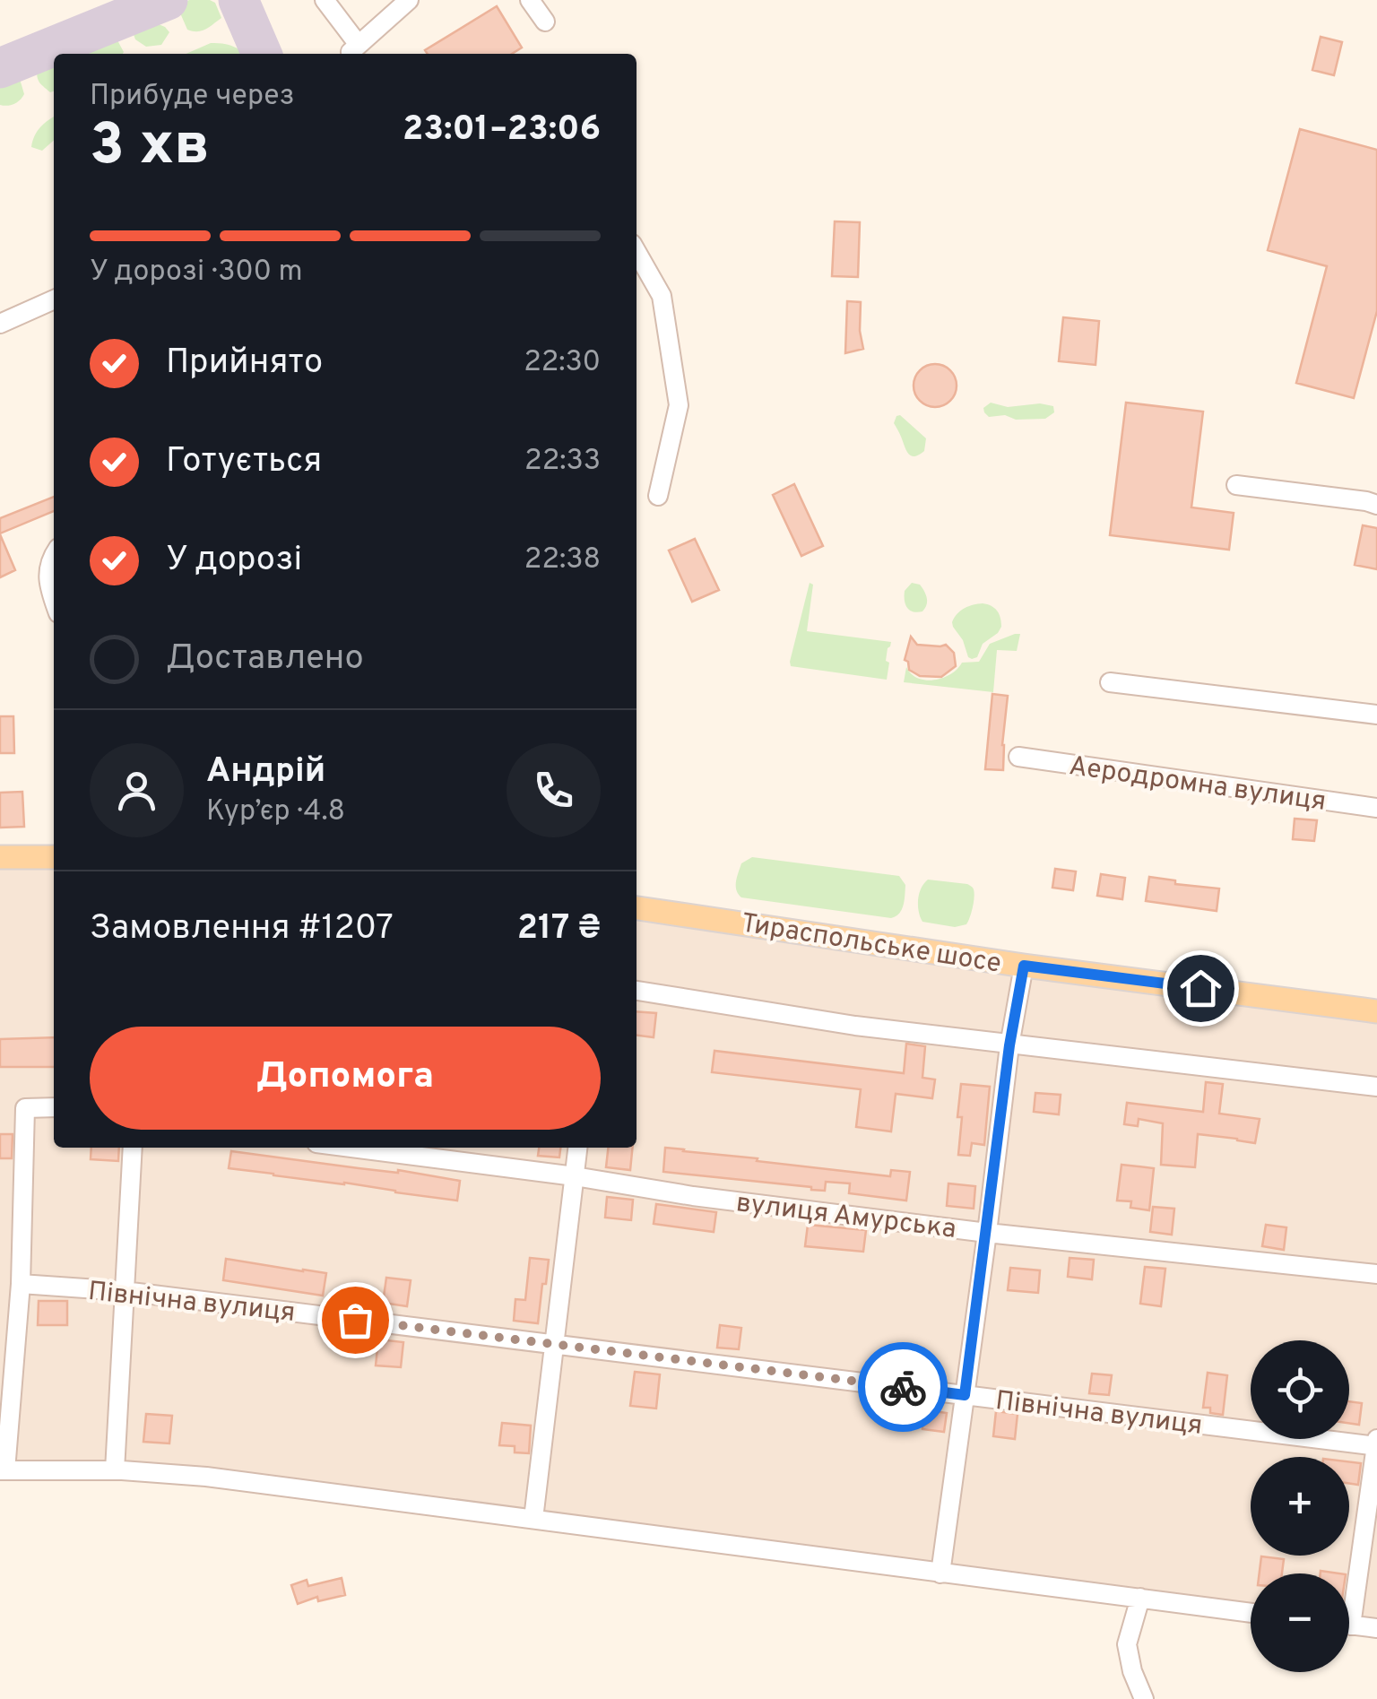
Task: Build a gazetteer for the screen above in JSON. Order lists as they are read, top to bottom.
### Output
{
  "streets": {
    "main road": ["Тираспольське шосе"],
    "street": ["Аеродромна вулиця", "вулиця Амурська", "Північна вулиця"]
  },
  "page": {
    "heading": ["3 хв", "Прибуде через", "23:01–23:06"],
    "panel": [
      "Андрій",
      "Кур’єр · 4.8",
      "Замовлення #1207",
      "217 ₴"
    ],
    "bar": "У дорозі · 300 m",
    "list": [
      ["Прийнято", "22:30"],
      ["Готується", "22:33"],
      ["У дорозі", "22:38"],
      "Доставлено"
    ],
    "buttons": "Допомога",
    "map_buttons": ["+", "−"]
  }
}
